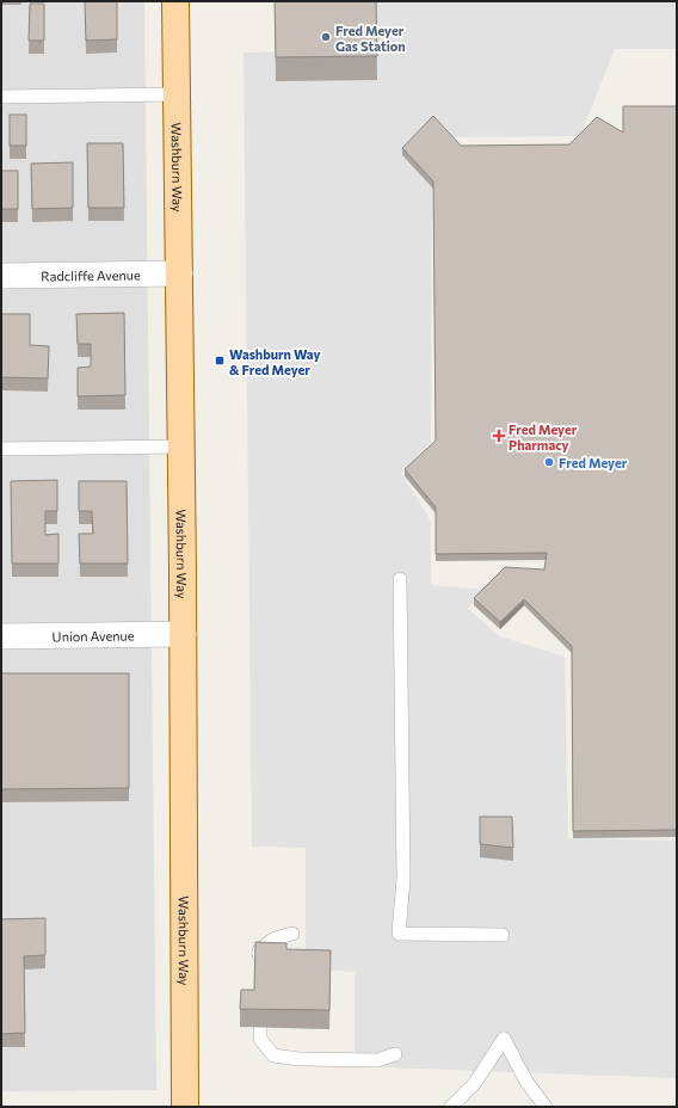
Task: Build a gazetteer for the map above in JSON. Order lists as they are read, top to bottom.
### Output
{
  "streets": {
    "main road": ["Washburn Way"],
    "street": ["Radcliffe Avenue", "Union Avenue"]
  },
  "crossings": [
    ["Washburn Way", "Radcliffe Avenue"],
    ["Washburn Way", "Union Avenue"]
  ],
  "places": {
    "other": ["Fred Meyer Gas Station", "Fred Meyer"],
    "transit": ["Washburn Way & Fred Meyer"],
    "health": ["Fred Meyer Pharmacy"]
  }
}
